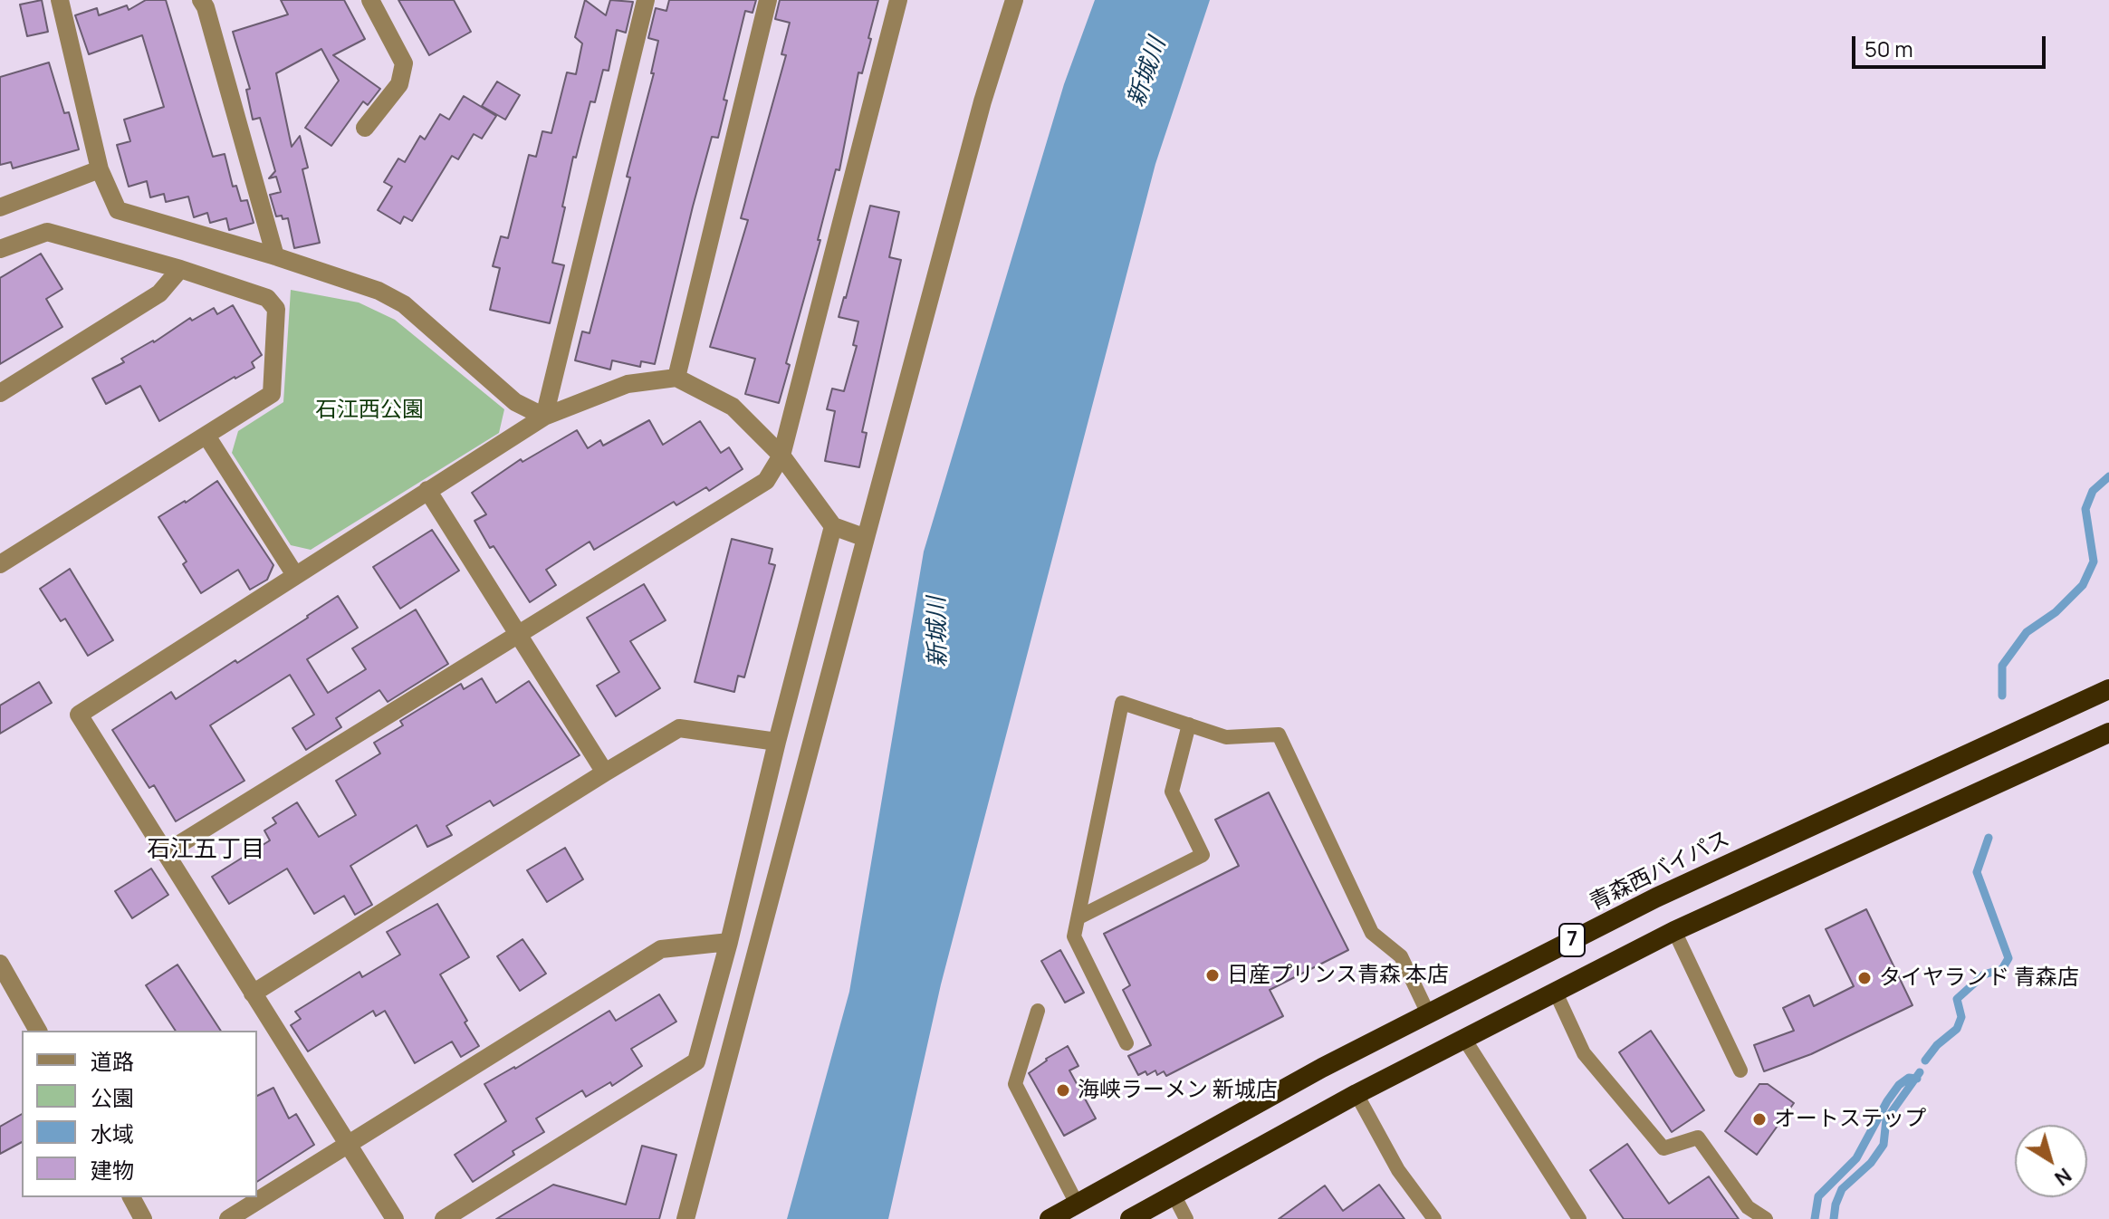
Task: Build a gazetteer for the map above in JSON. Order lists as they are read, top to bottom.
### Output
{
  "streets": {
    "highway": ["青森西バイパス", "7"]
  },
  "districts": ["石江五丁目"],
  "water": ["新城川"],
  "parks": ["石江西公園"],
  "places": [
    "日産プリンス青森 本店",
    "タイヤランド 青森店",
    "海峡ラーメン 新城店",
    "オートステップ"
  ],
  "legend": [
    "道路",
    "公園",
    "水域",
    "建物"
  ],
  "scale_bar": "50 m",
  "north": "bottom right"
}
